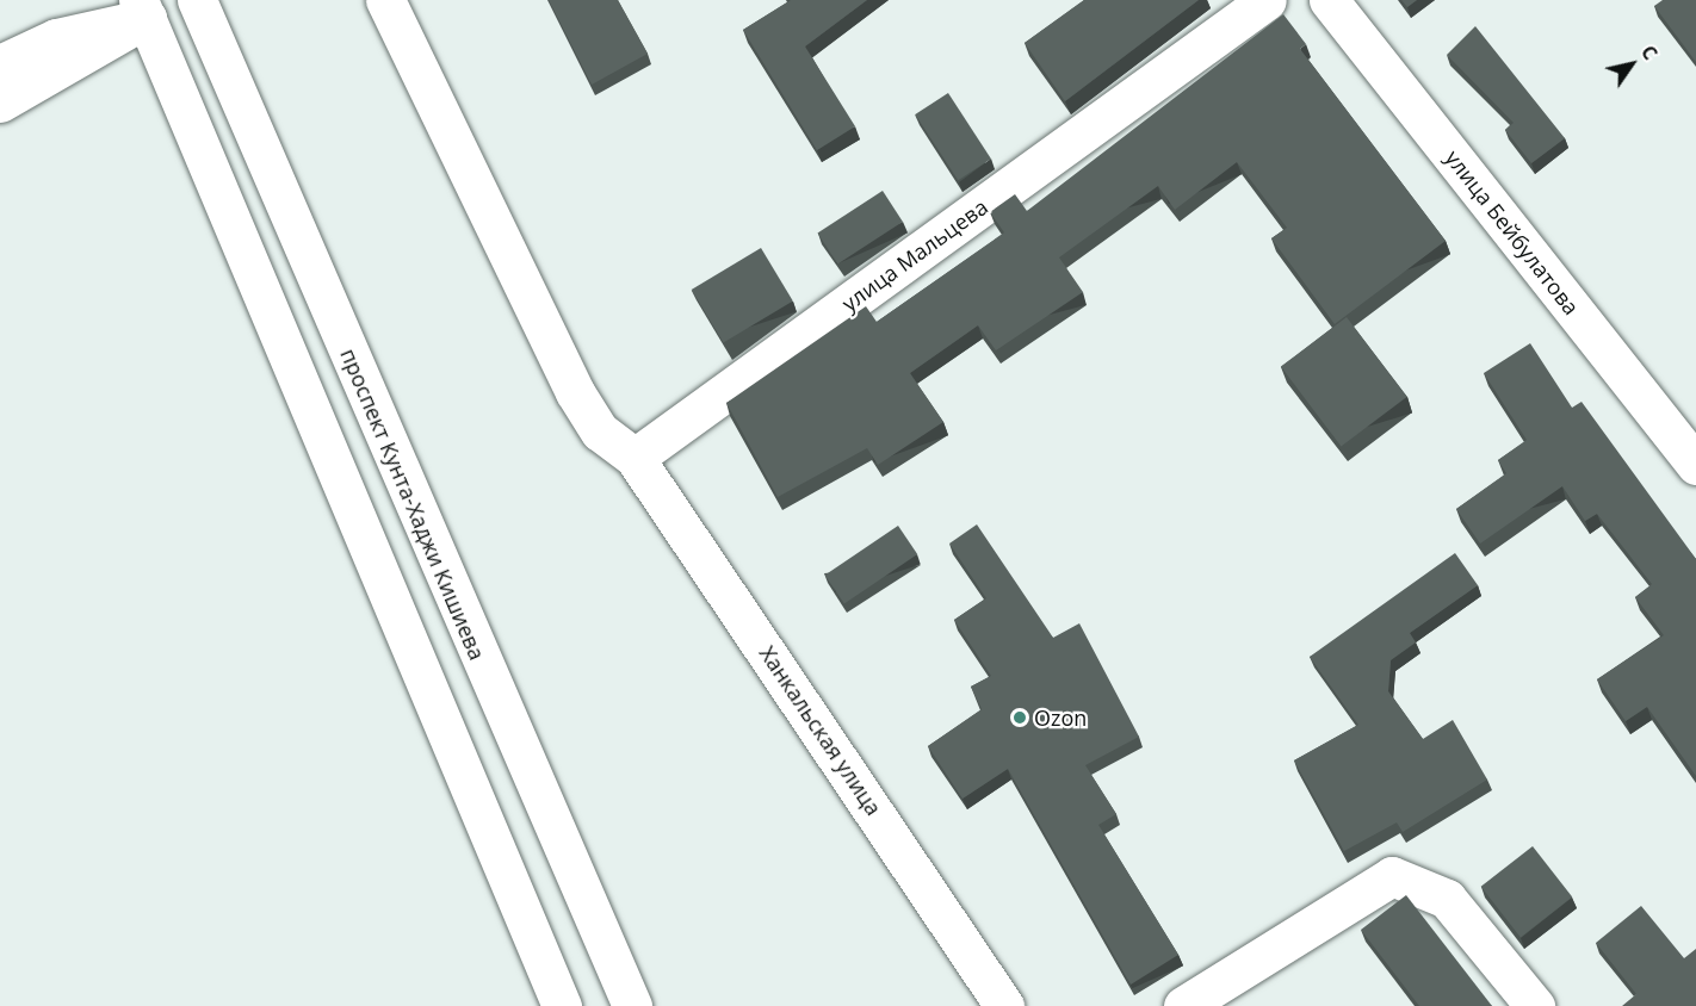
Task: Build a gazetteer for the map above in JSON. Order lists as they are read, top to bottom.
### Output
{
  "streets": {
    "street": [
      "улица Бейбулатова",
      "улица Мальцева",
      "проспект Кунта-Хаджи Кишиева",
      "Ханкальская улица"
    ]
  },
  "crossings": [
    ["улица Мальцева", "Ханкальская улица"]
  ],
  "places": ["Ozon"],
  "north": "top right"
}
